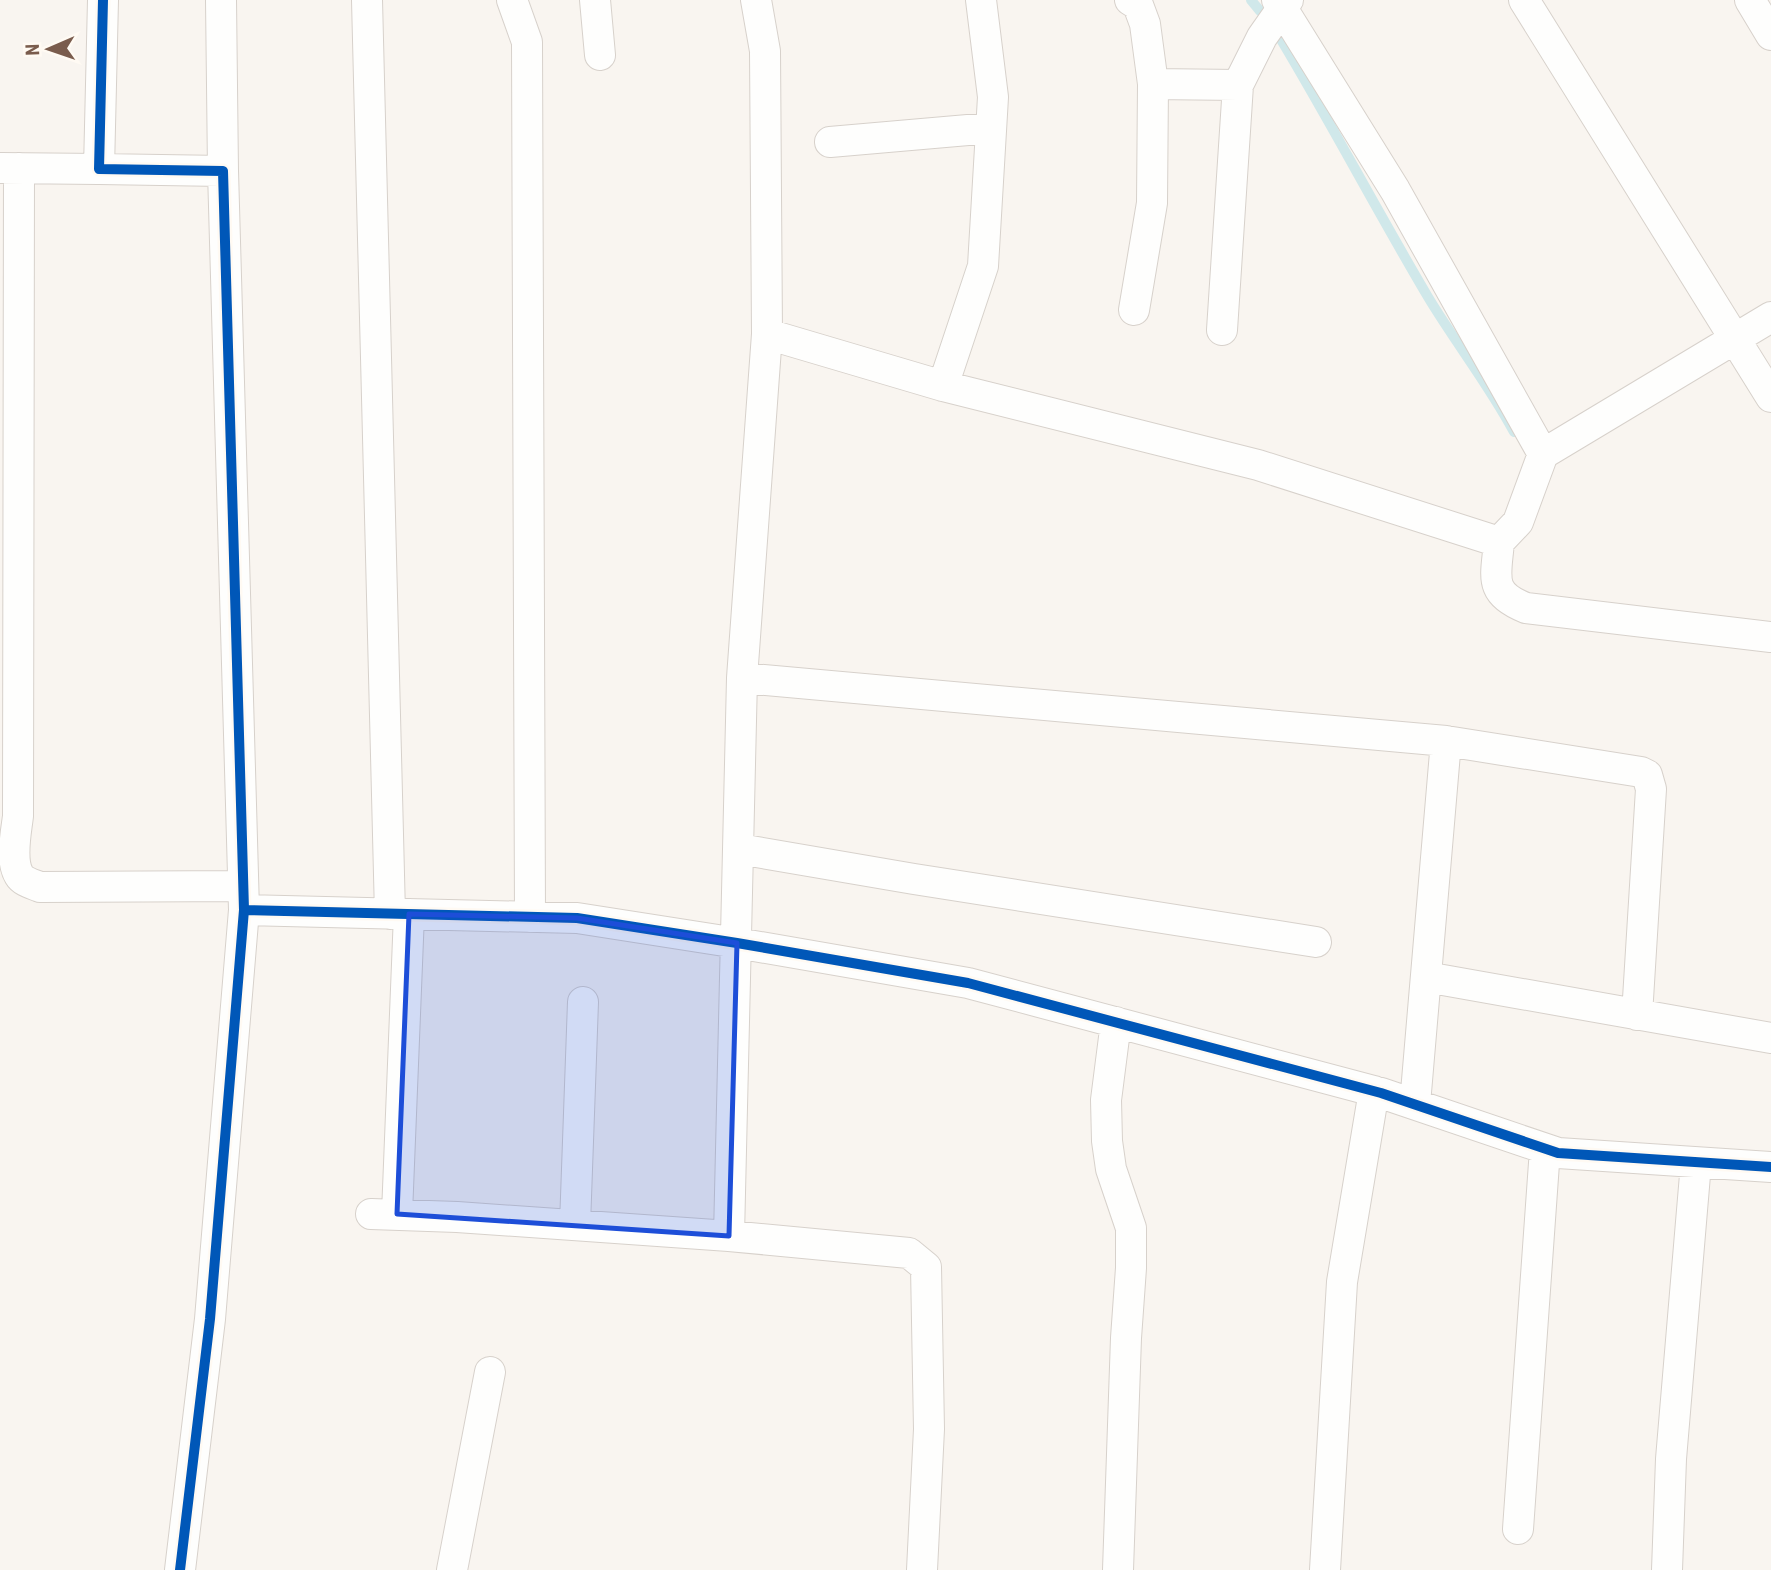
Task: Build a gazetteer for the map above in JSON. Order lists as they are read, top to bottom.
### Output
{
  "north": "left"
}
